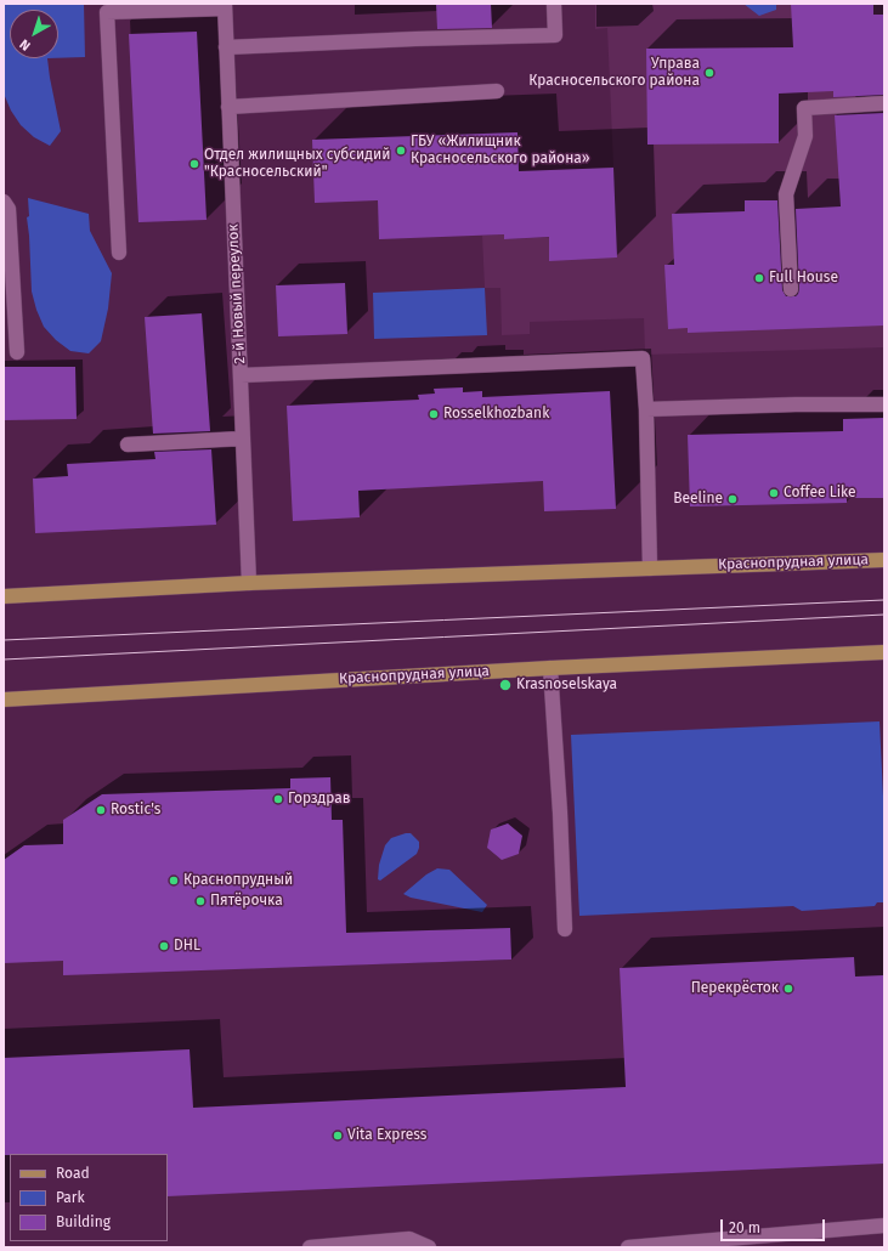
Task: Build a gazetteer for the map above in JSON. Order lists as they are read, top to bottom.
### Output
{
  "streets": {
    "main road": ["Краснопрудная улица"],
    "street": ["2-й Новый переулок"]
  },
  "crossings": [
    ["2-й Новый переулок", "Краснопрудная улица"]
  ],
  "places": [
    "Управа Красносельского района",
    "ГБУ «Жилищник Красносельского района»",
    "Отдел жилищных субсидий \"Красносельский\"",
    "Full House",
    "Rosselkhozbank",
    "Coffee Like",
    "Beeline",
    "Krasnoselskaya",
    "Горздрав",
    "Rostic's",
    "Краснопрудный",
    "Пятёрочка",
    "DHL",
    "Перекрёсток",
    "Vita Express"
  ],
  "legend": ["Road", "Park", "Building"],
  "scale_bar": "20 m",
  "north": "bottom left"
}
